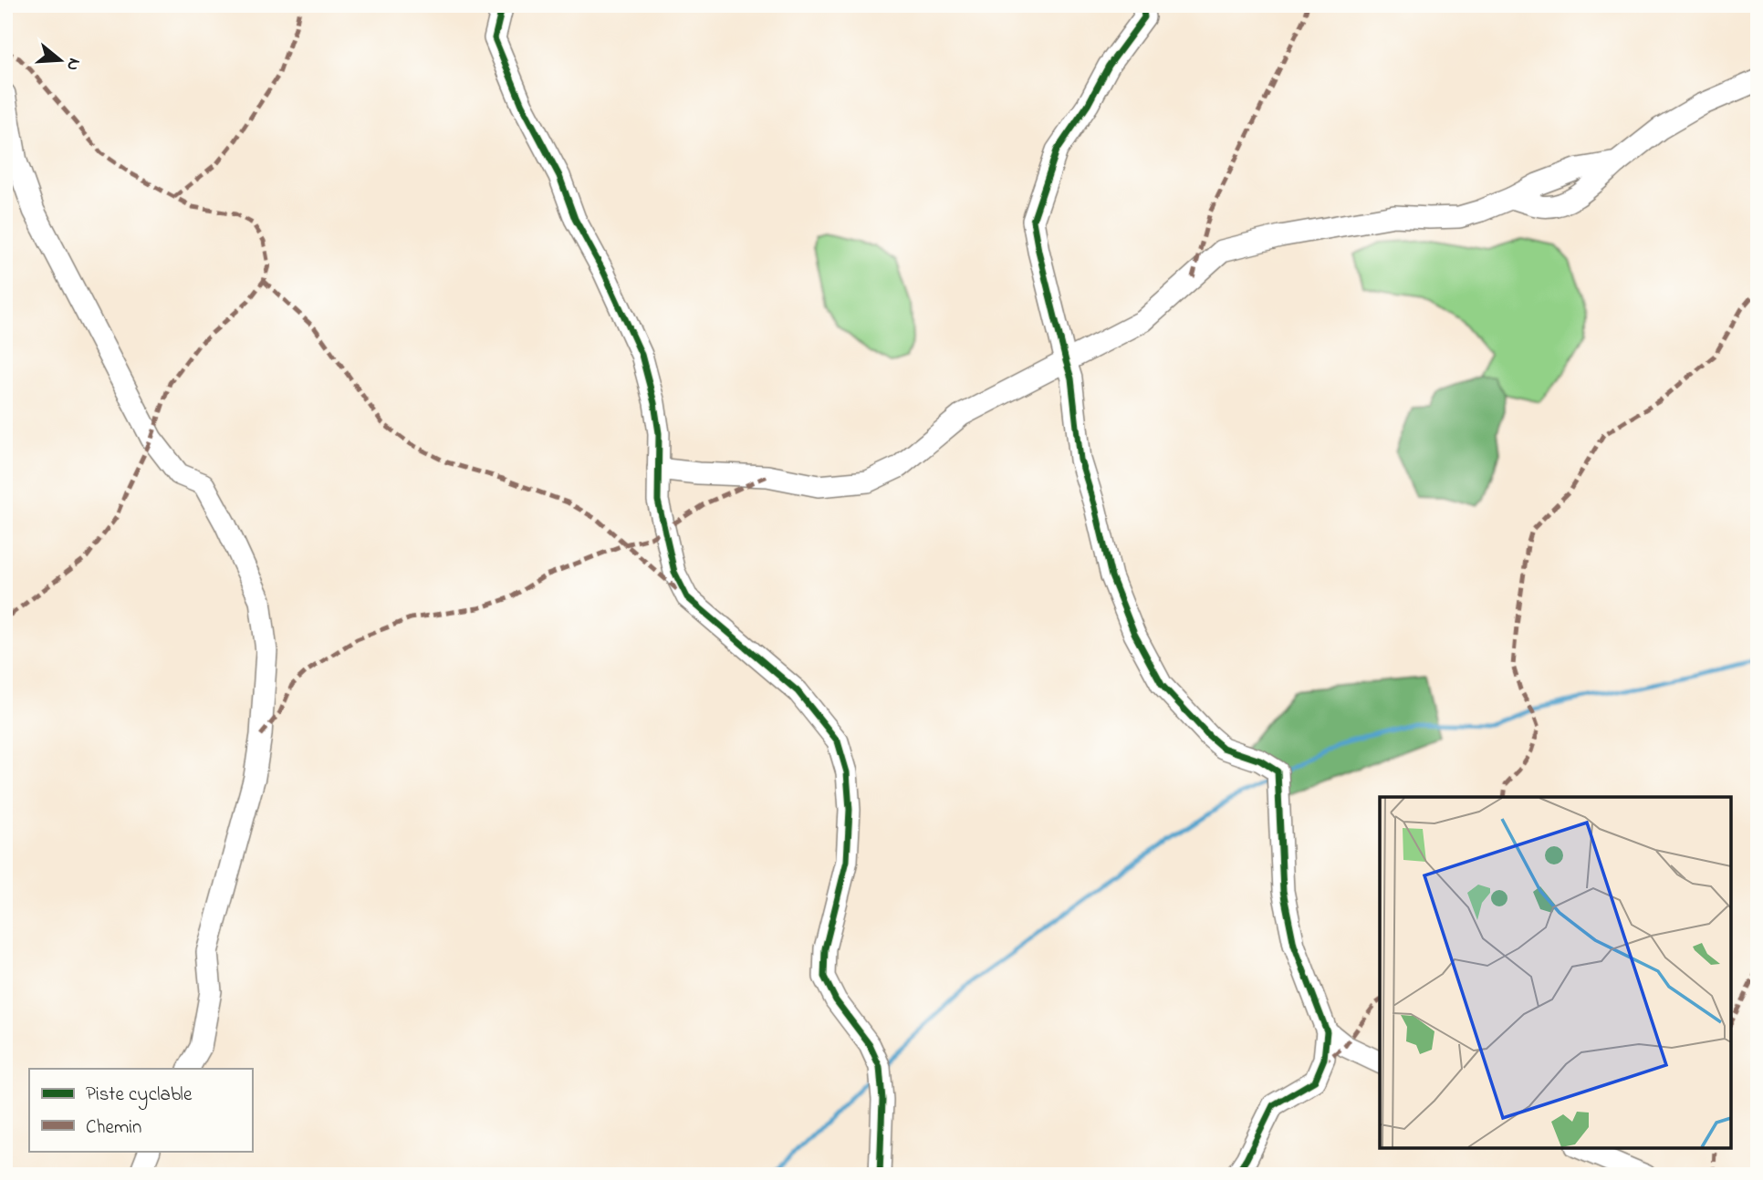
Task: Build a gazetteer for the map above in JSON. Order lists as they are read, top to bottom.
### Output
{
  "legend": ["Piste cyclable", "Chemin"],
  "north": "right"
}
